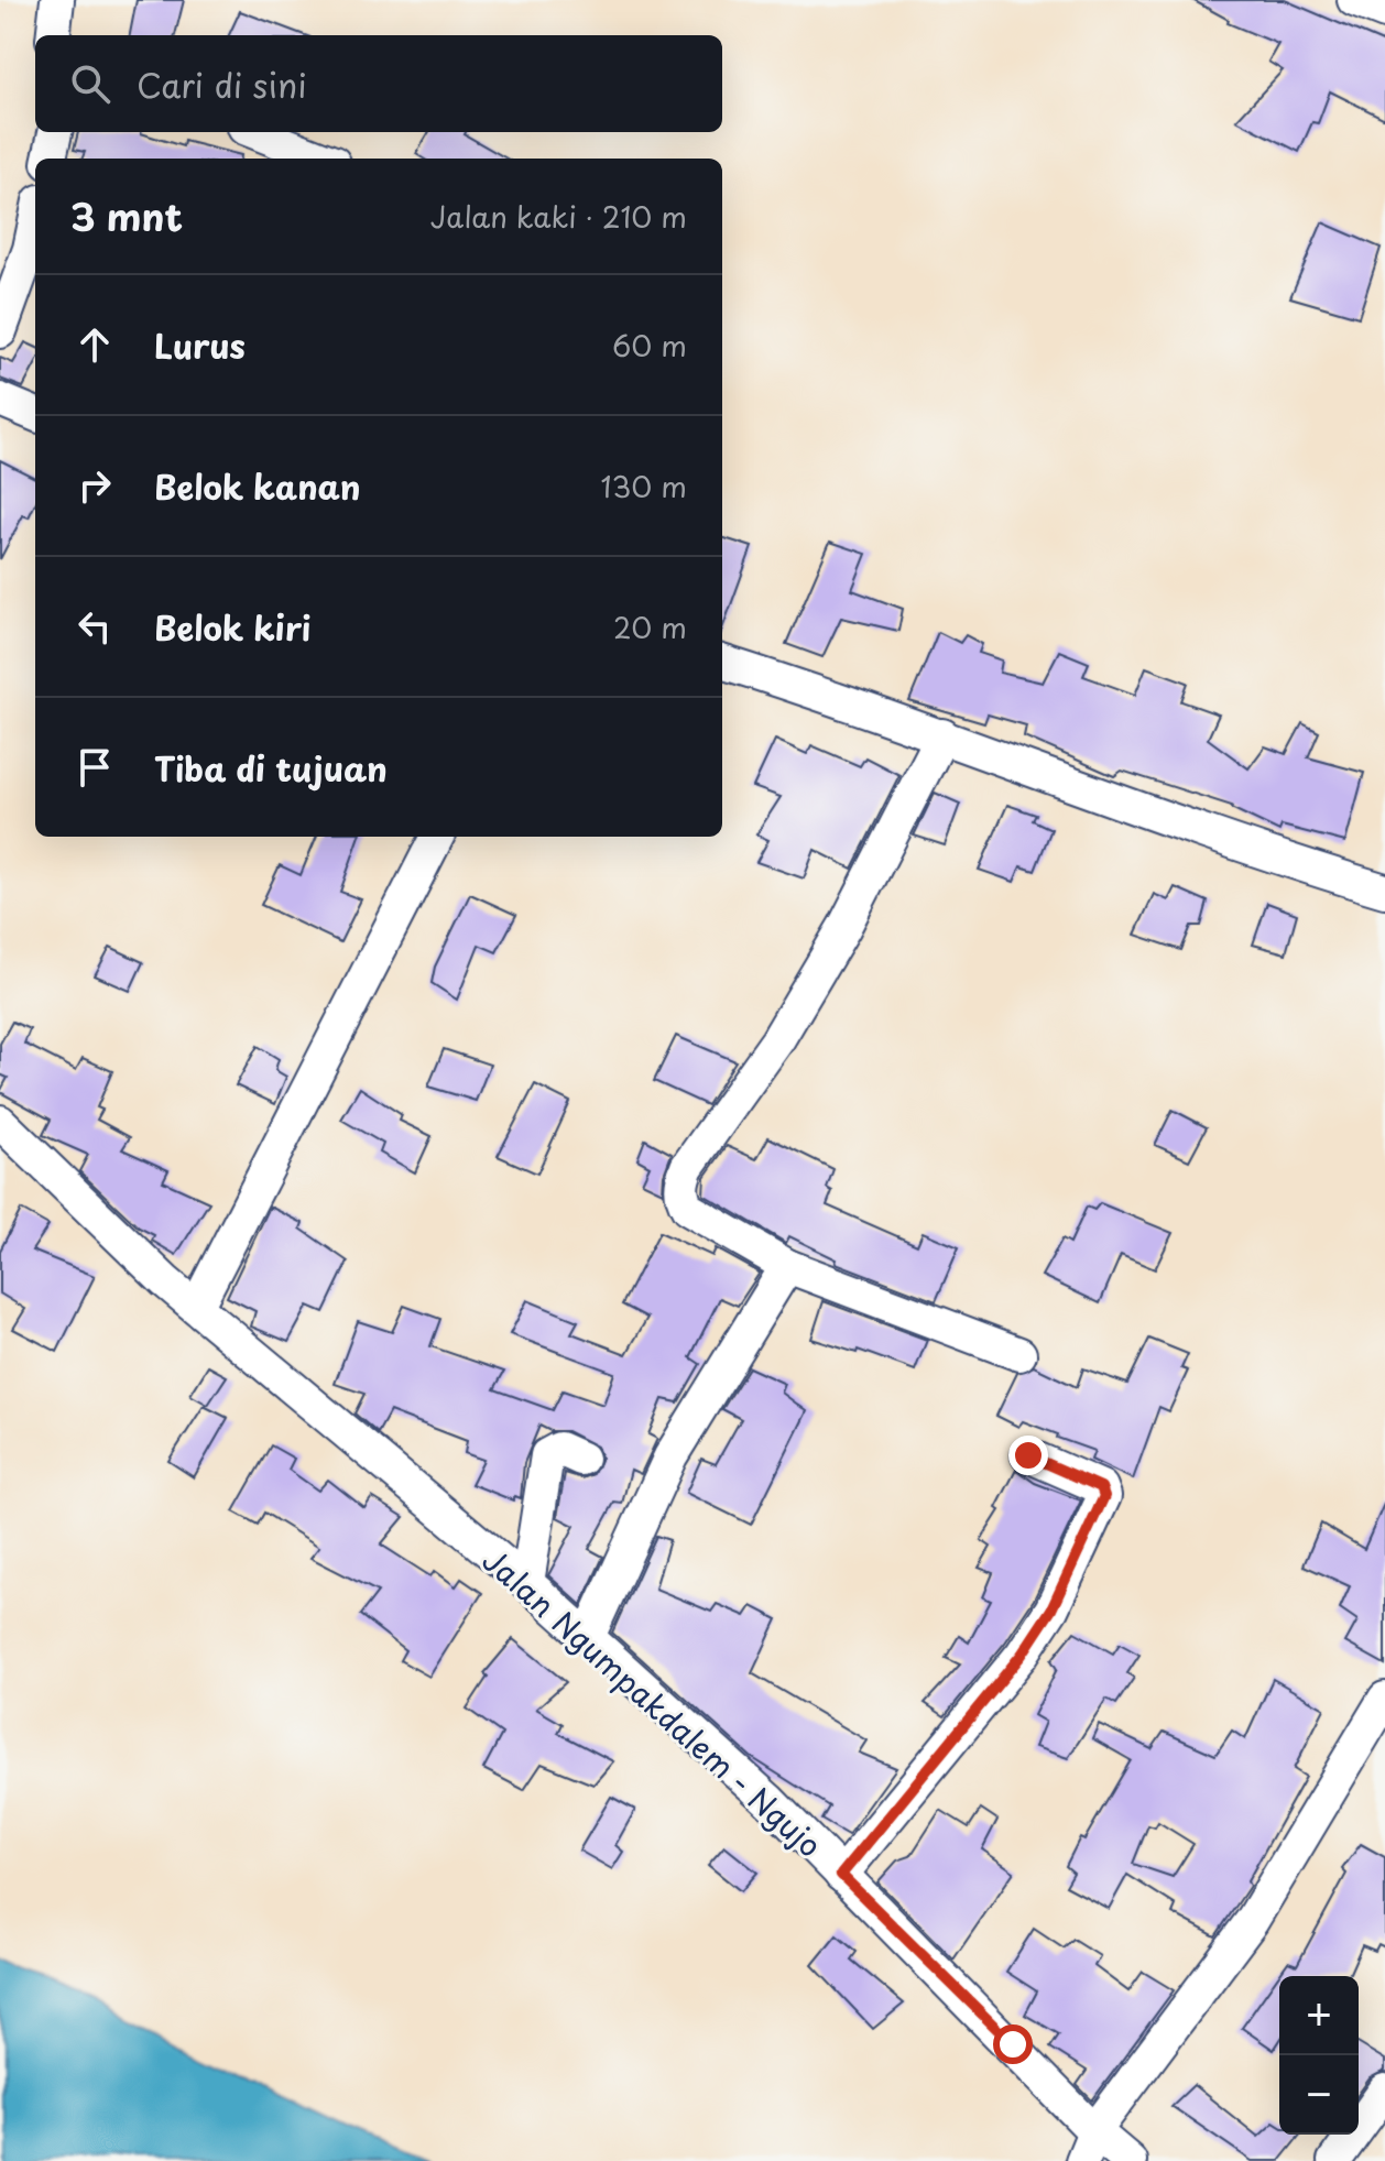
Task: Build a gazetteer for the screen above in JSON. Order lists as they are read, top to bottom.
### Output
{
  "streets": {
    "street": ["Jalan Ngumpakdalem - Ngujo"]
  },
  "page": {
    "search": "Cari di sini",
    "heading": ["3 mnt", "Jalan kaki · 210 m"],
    "list": [
      ["Lurus", "60 m"],
      ["Belok kanan", "130 m"],
      ["Belok kiri", "20 m"],
      "Tiba di tujuan"
    ],
    "map_buttons": ["+", "−"]
  }
}
